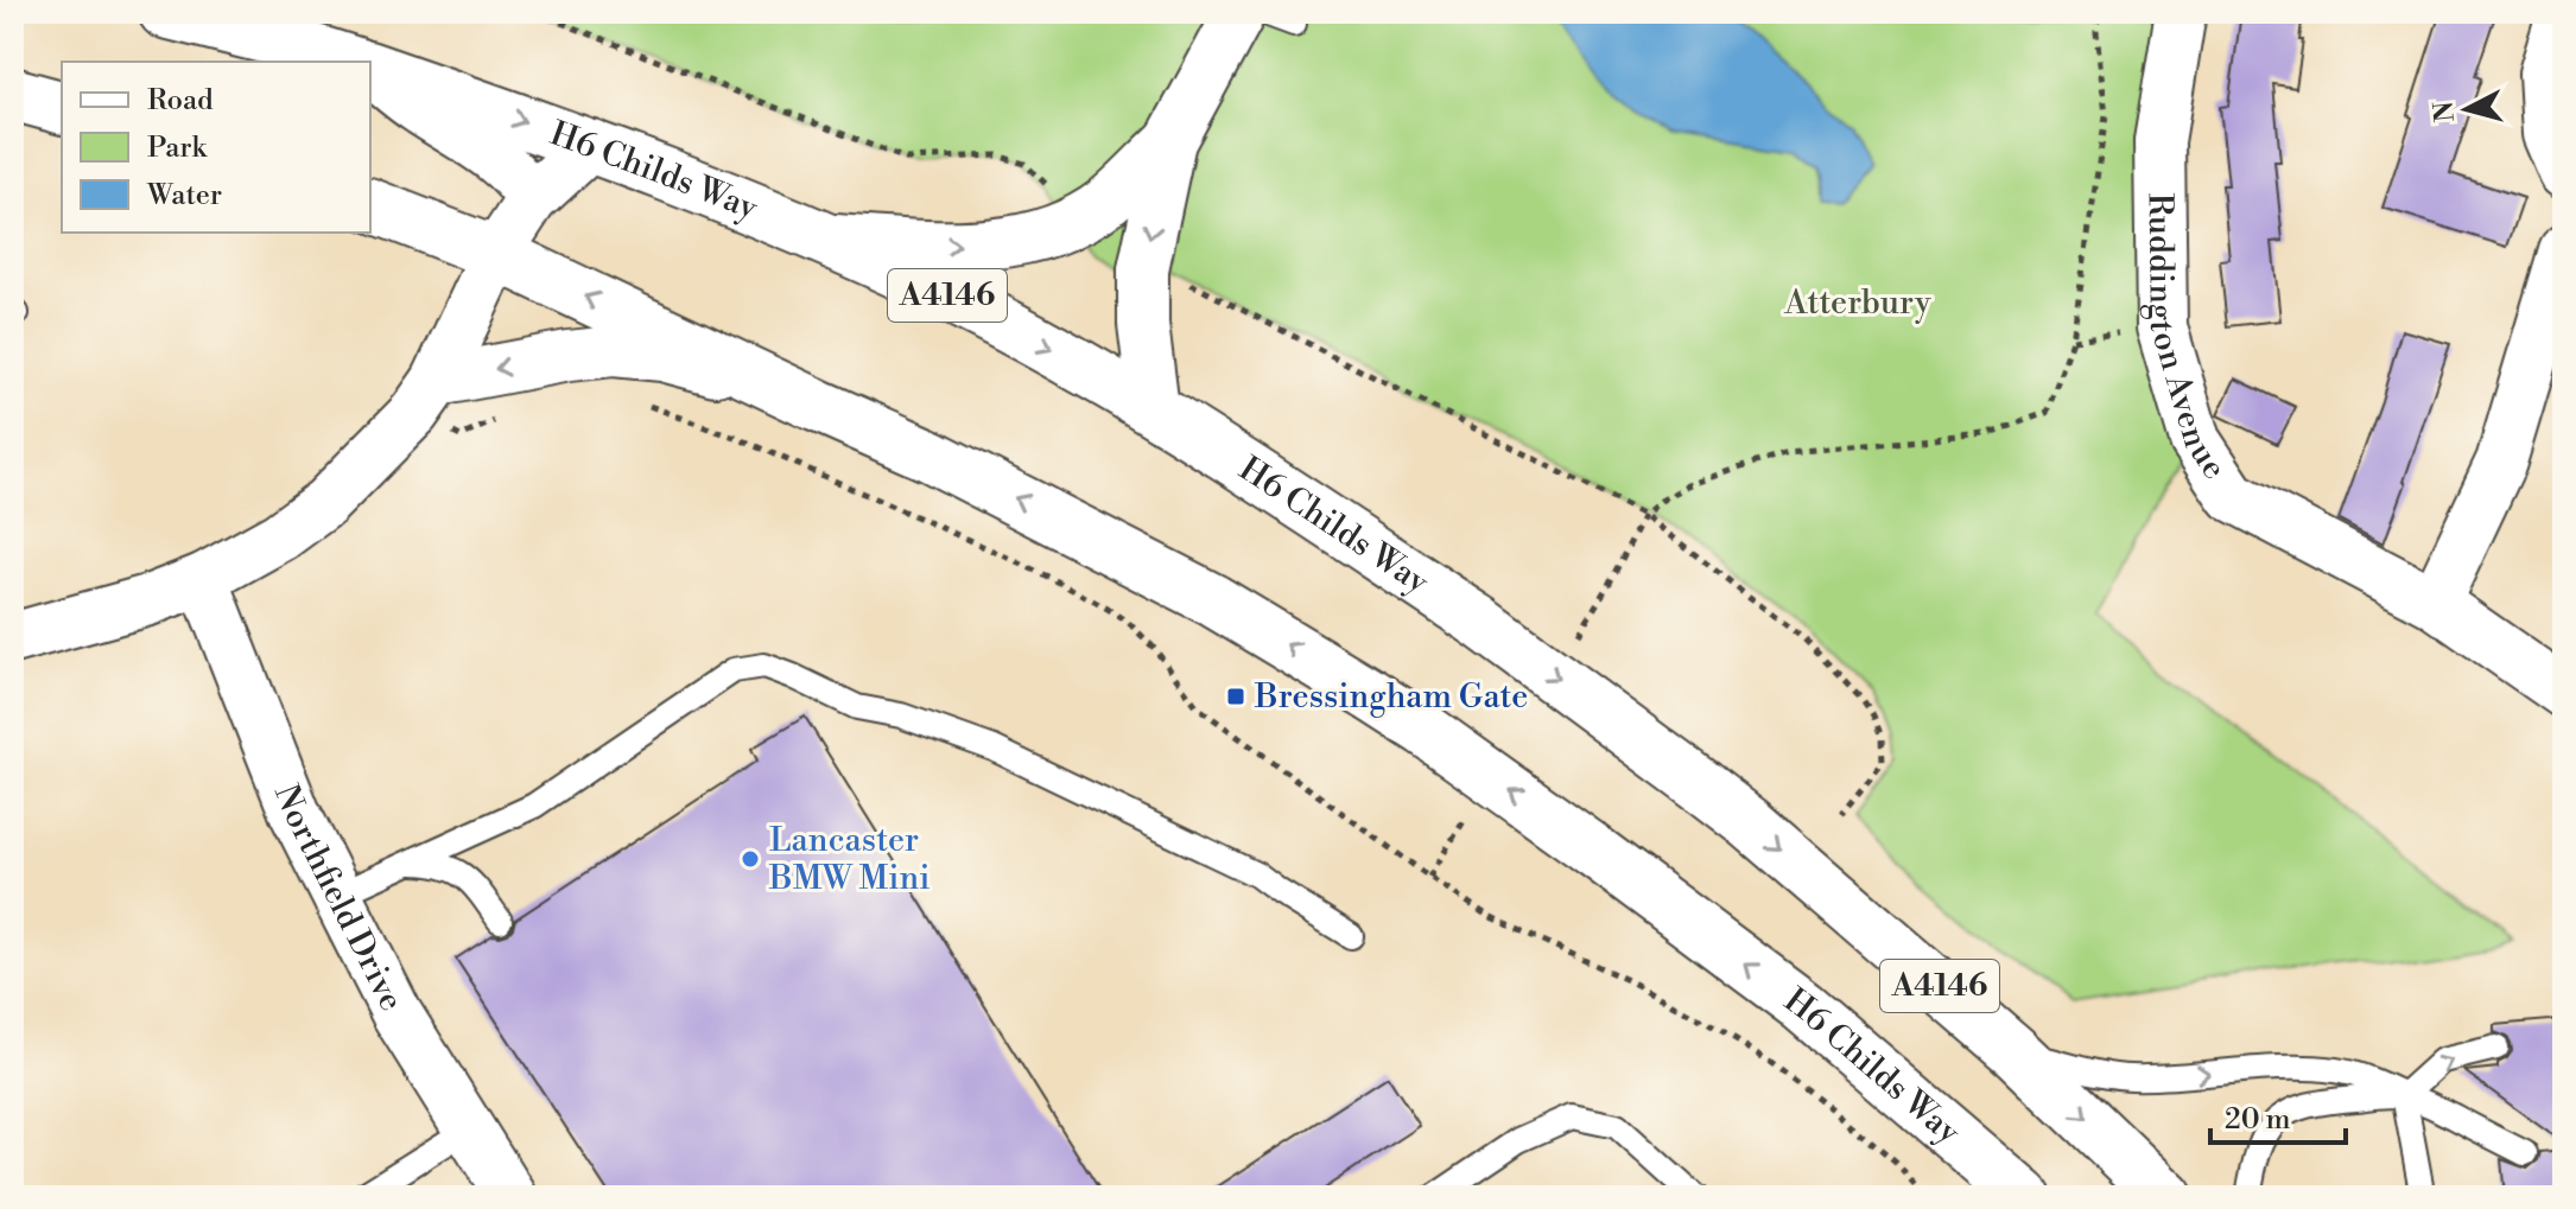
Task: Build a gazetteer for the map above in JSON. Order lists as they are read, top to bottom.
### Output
{
  "streets": {
    "highway": ["H6 Childs Way", "A4146"],
    "street": ["Ruddington Avenue", "Northfield Drive"]
  },
  "parks": ["Atterbury"],
  "places": {
    "transit": ["Bressingham Gate"],
    "other": ["Lancaster BMW Mini"]
  },
  "legend": ["Road", "Park", "Water"],
  "scale_bar": "20 m",
  "north": "left"
}
